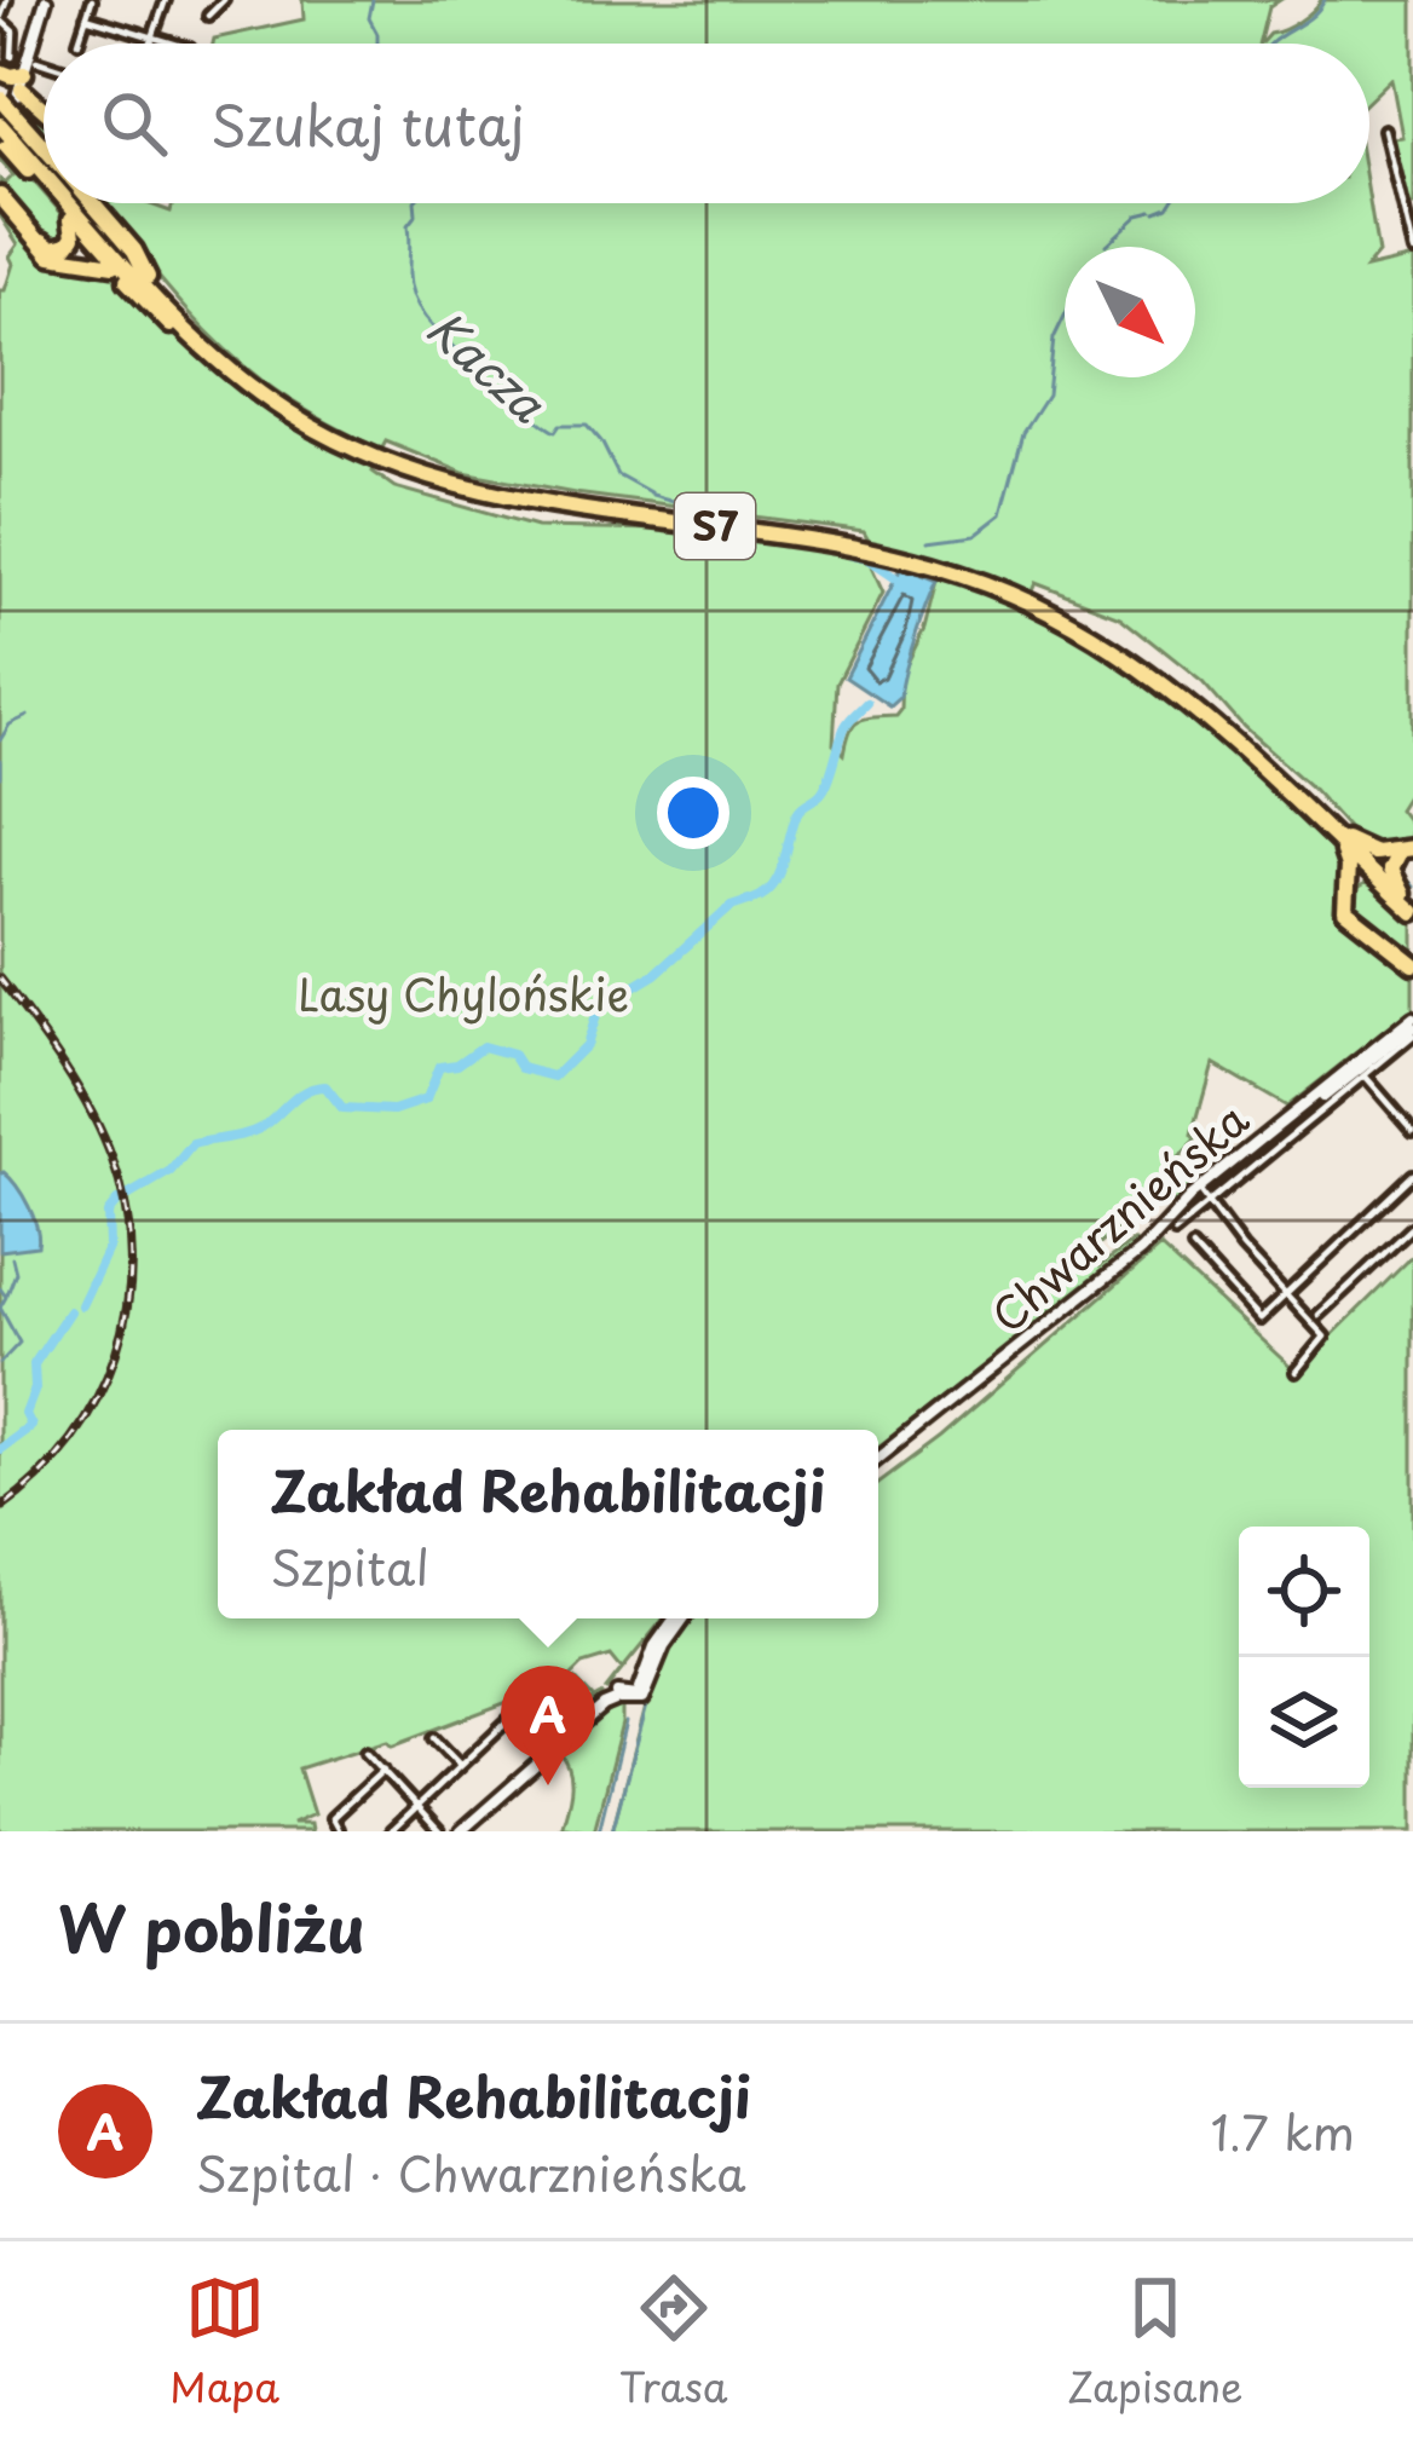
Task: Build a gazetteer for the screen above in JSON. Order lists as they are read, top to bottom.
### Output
{
  "streets": {
    "highway": ["S7"],
    "main road": ["Chwarznieńska"]
  },
  "water": ["Kacza"],
  "parks": ["Lasy Chylońskie"],
  "north": "bottom right",
  "page": {
    "search": "Szukaj tutaj",
    "popup": ["Zakład Rehabilitacji", "Szpital"],
    "pins": "A",
    "heading": "W pobliżu",
    "list": [
      {
        "mark": "A",
        "name": "Zakład Rehabilitacji",
        "note": "Szpital · Chwarznieńska",
        "value": "1.7 km"
      }
    ],
    "nav": ["Mapa", "Trasa", "Zapisane"]
  }
}
